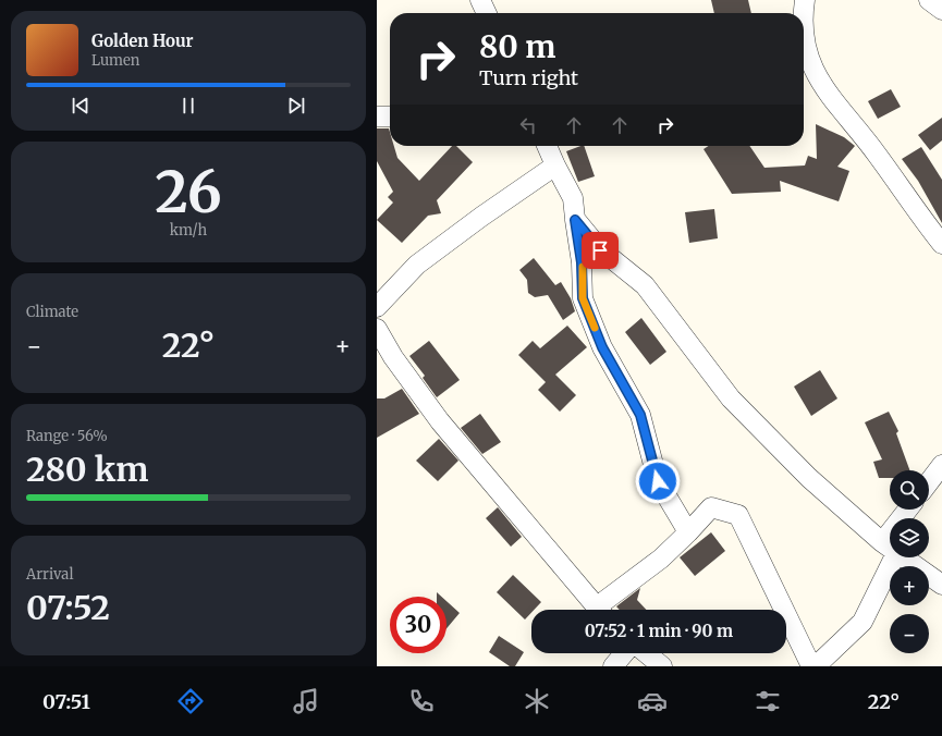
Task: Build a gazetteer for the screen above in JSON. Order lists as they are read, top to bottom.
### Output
{
  "page": {
    "turn": ["80 m", "Turn right"],
    "song": ["Golden Hour", "Lumen"],
    "tile": [
      ["26", "km/h"],
      "Climate",
      ["Range · 56%", "280 km"],
      ["Arrival", "07:52"]
    ],
    "heat": ["−", "22°", "+"],
    "map_buttons": ["+", "−"],
    "limit": "30",
    "trip": "07:52 · 1 min · 90 m",
    "tabs": ["07:51", "22°"]
  }
}
